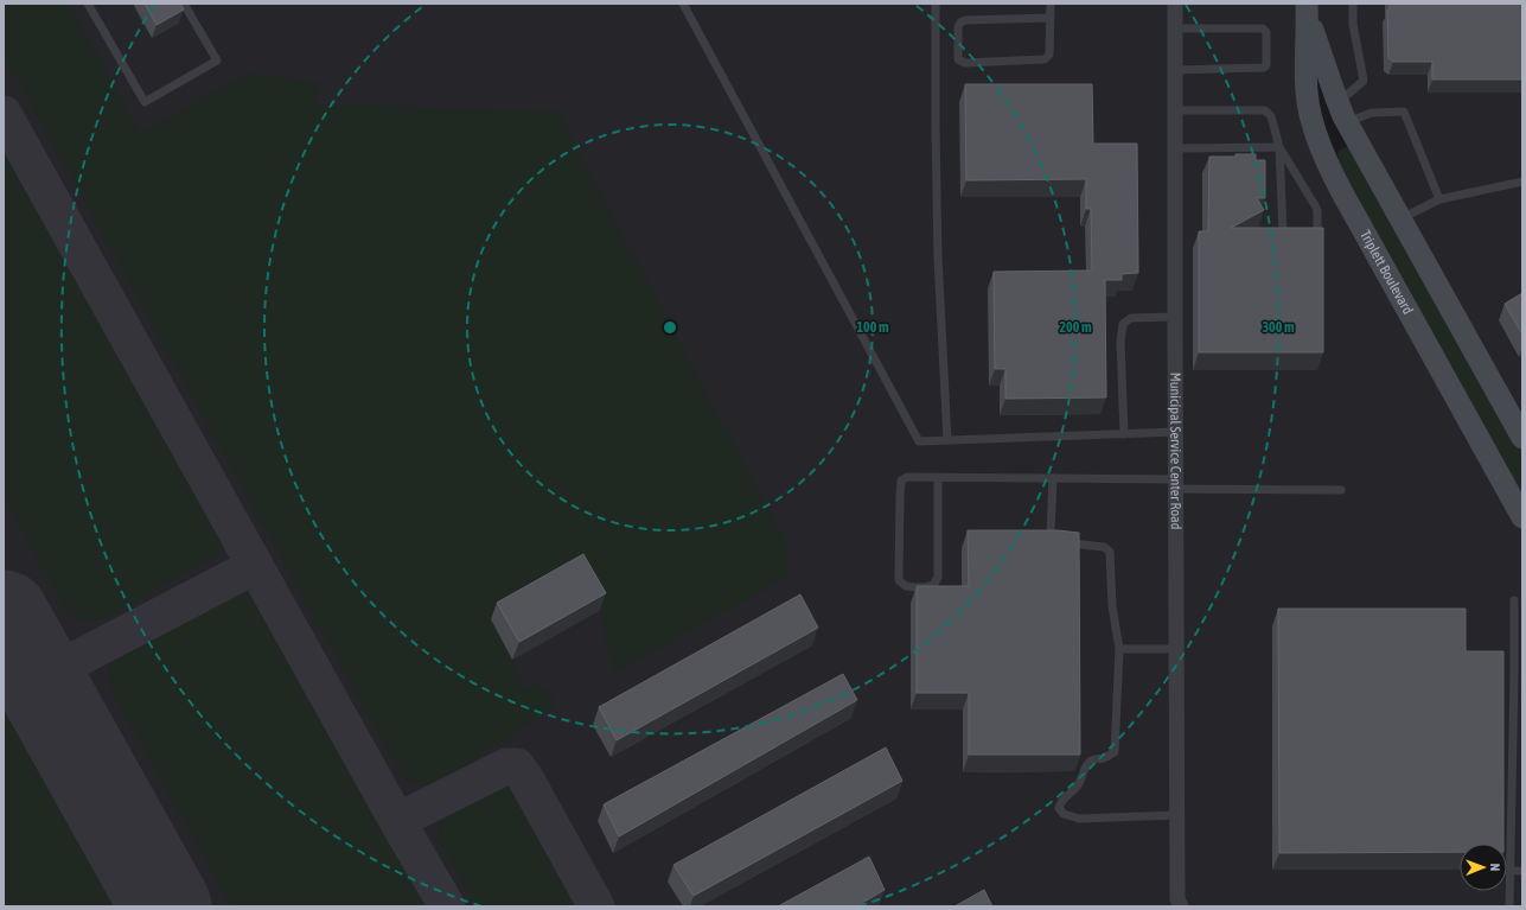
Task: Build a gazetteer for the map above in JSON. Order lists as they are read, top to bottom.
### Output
{
  "streets": {
    "main road": ["Triplett Boulevard"],
    "street": ["Municipal Service Center Road"]
  },
  "north": "right",
  "rings": ["100 m", "200 m", "300 m"]
}
